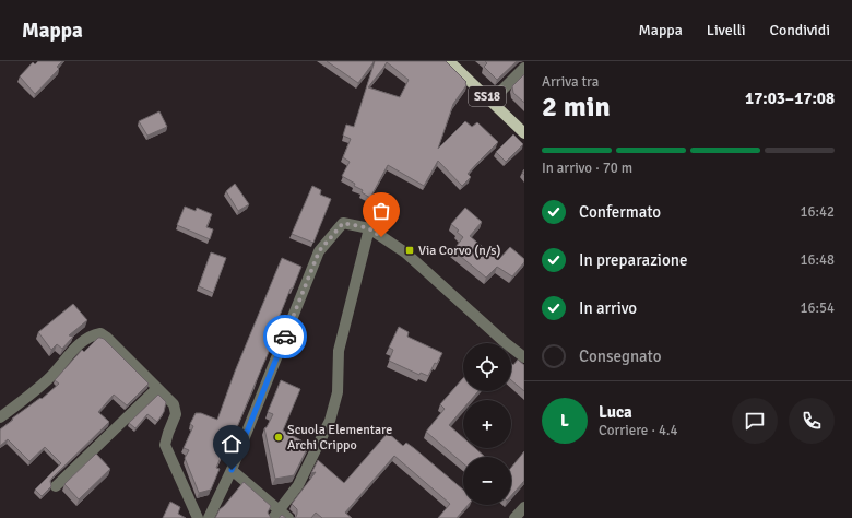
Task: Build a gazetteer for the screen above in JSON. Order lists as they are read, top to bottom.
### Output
{
  "streets": {
    "main road": ["SS18"]
  },
  "places": {
    "transit": ["Via Corvo (n/s)"],
    "other": ["Scuola Elementare Archi Crippo"]
  },
  "page": {
    "header": "Mappa",
    "nav": ["Mappa", "Livelli", "Condividi"],
    "heading": ["2 min", "Arriva tra", "17:03–17:08"],
    "panel": ["Luca", "Corriere · 4.4"],
    "bar": "In arrivo · 70 m",
    "list": [
      ["Confermato", "16:42"],
      ["In preparazione", "16:48"],
      ["In arrivo", "16:54"],
      "Consegnato"
    ],
    "map_buttons": ["+", "−"],
    "round": "L"
  }
}
